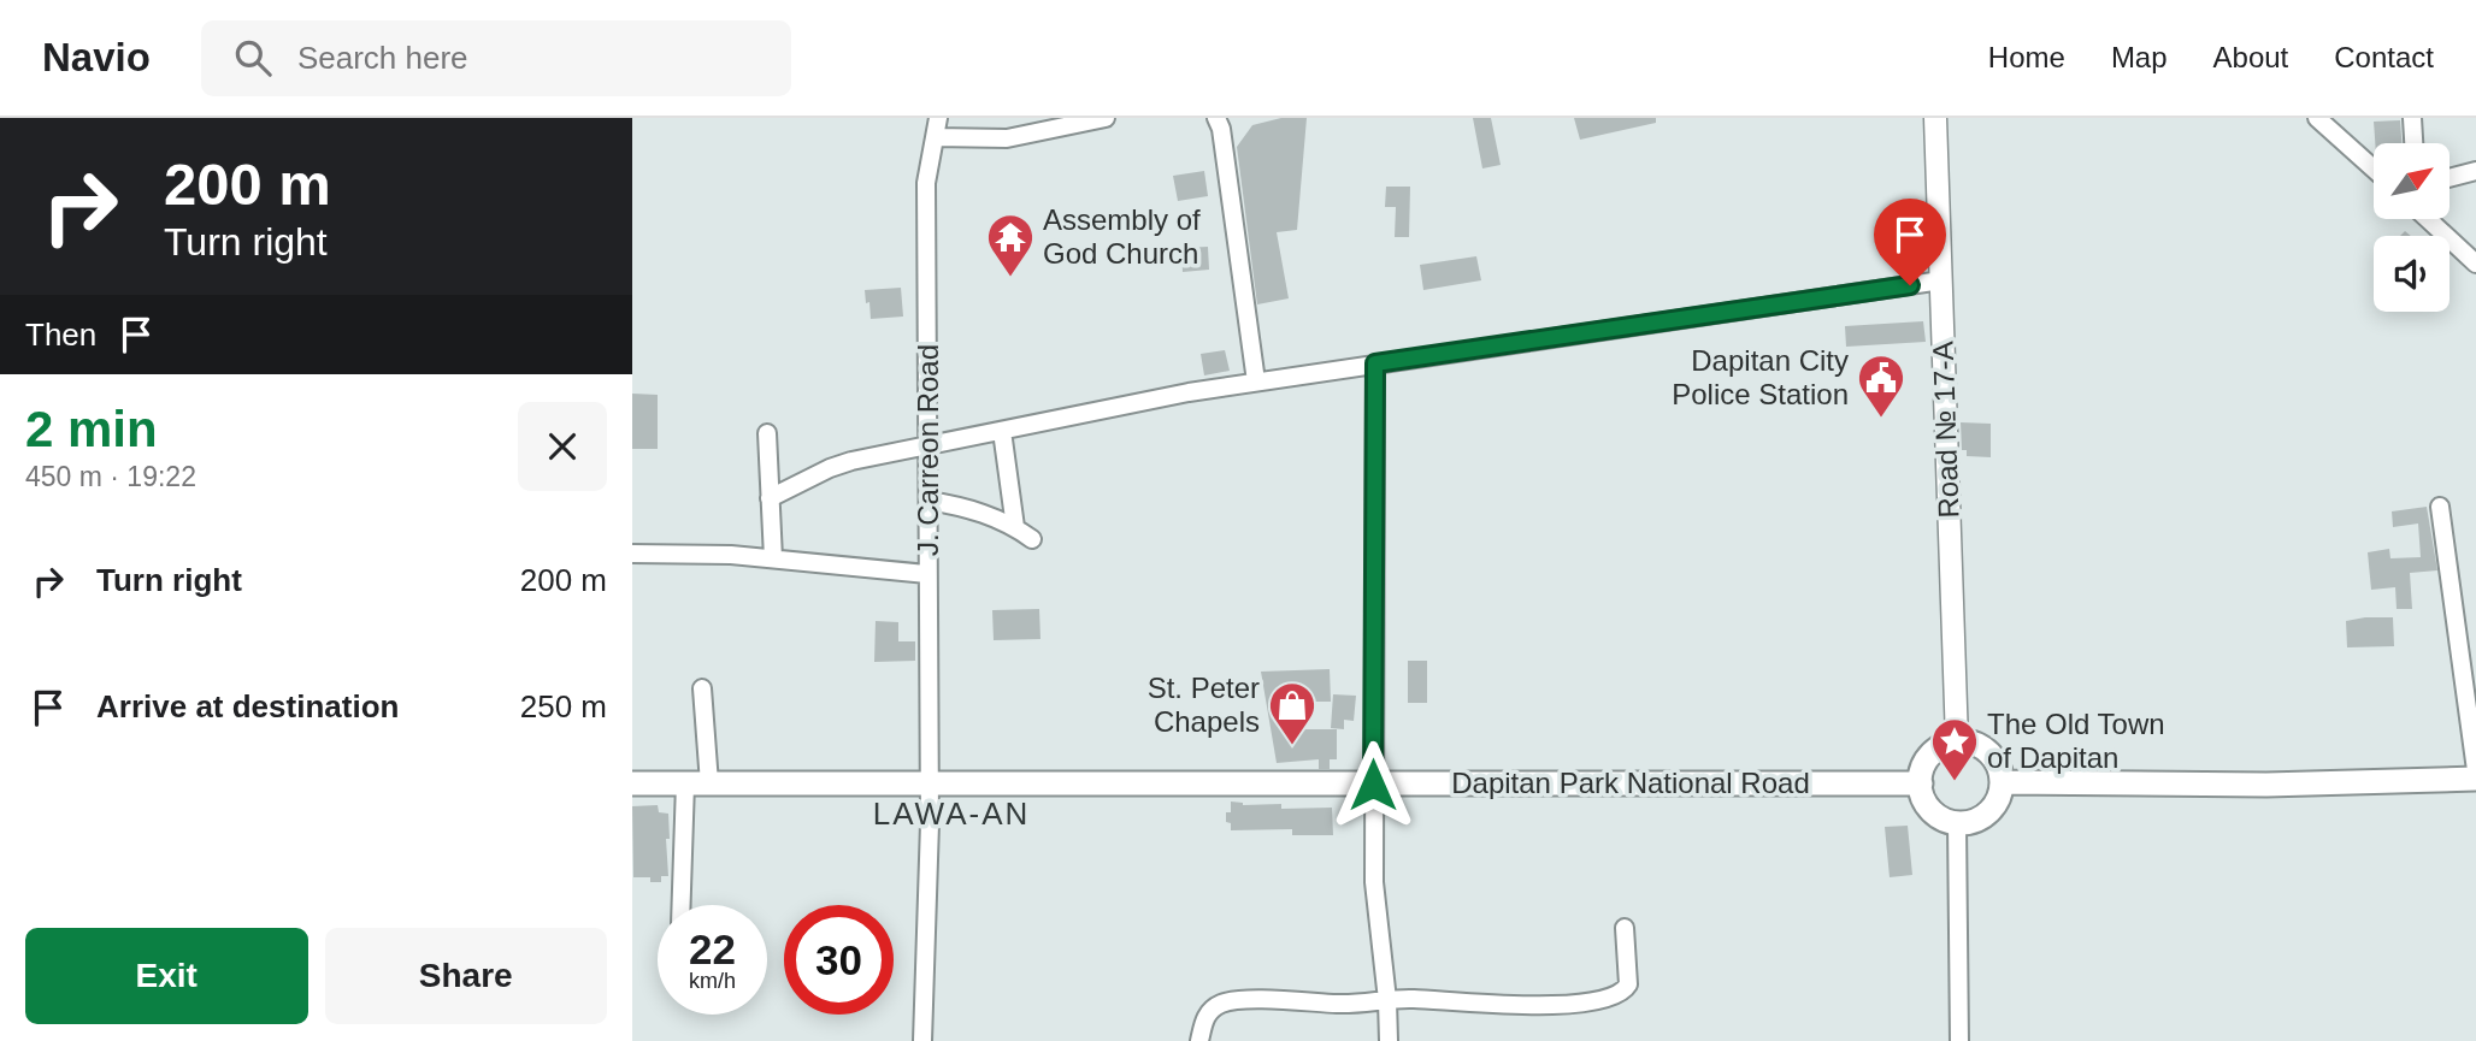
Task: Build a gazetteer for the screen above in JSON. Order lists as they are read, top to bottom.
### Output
{
  "streets": {
    "main road": ["Dapitan Park National Road"],
    "street": ["Road № 17-A", "J. Carreon Road"]
  },
  "crossings": [
    ["Road № 17-A", "Dapitan Park National Road"],
    ["J. Carreon Road", "Dapitan Park National Road"]
  ],
  "districts": ["LAWA-AN"],
  "places": {
    "temple": ["Assembly of God Church"],
    "public building": ["Dapitan City Police Station"],
    "shop": ["St. Peter Chapels"],
    "place": ["The Old Town of Dapitan"]
  },
  "north": "top right",
  "page": {
    "header": "Navio",
    "search": "Search here",
    "nav": [
      "Home",
      "Map",
      "About",
      "Contact"
    ],
    "turn": ["200 m", "Turn right"],
    "then": "Then",
    "heading": ["2 min", "450 m · 19:22"],
    "list": [
      {
        "name": "Turn right",
        "value": "200 m"
      },
      {
        "name": "Arrive at destination",
        "value": "250 m"
      }
    ],
    "speed": "22 km/h",
    "limit": "30",
    "buttons": ["Exit", "Share"]
  }
}
